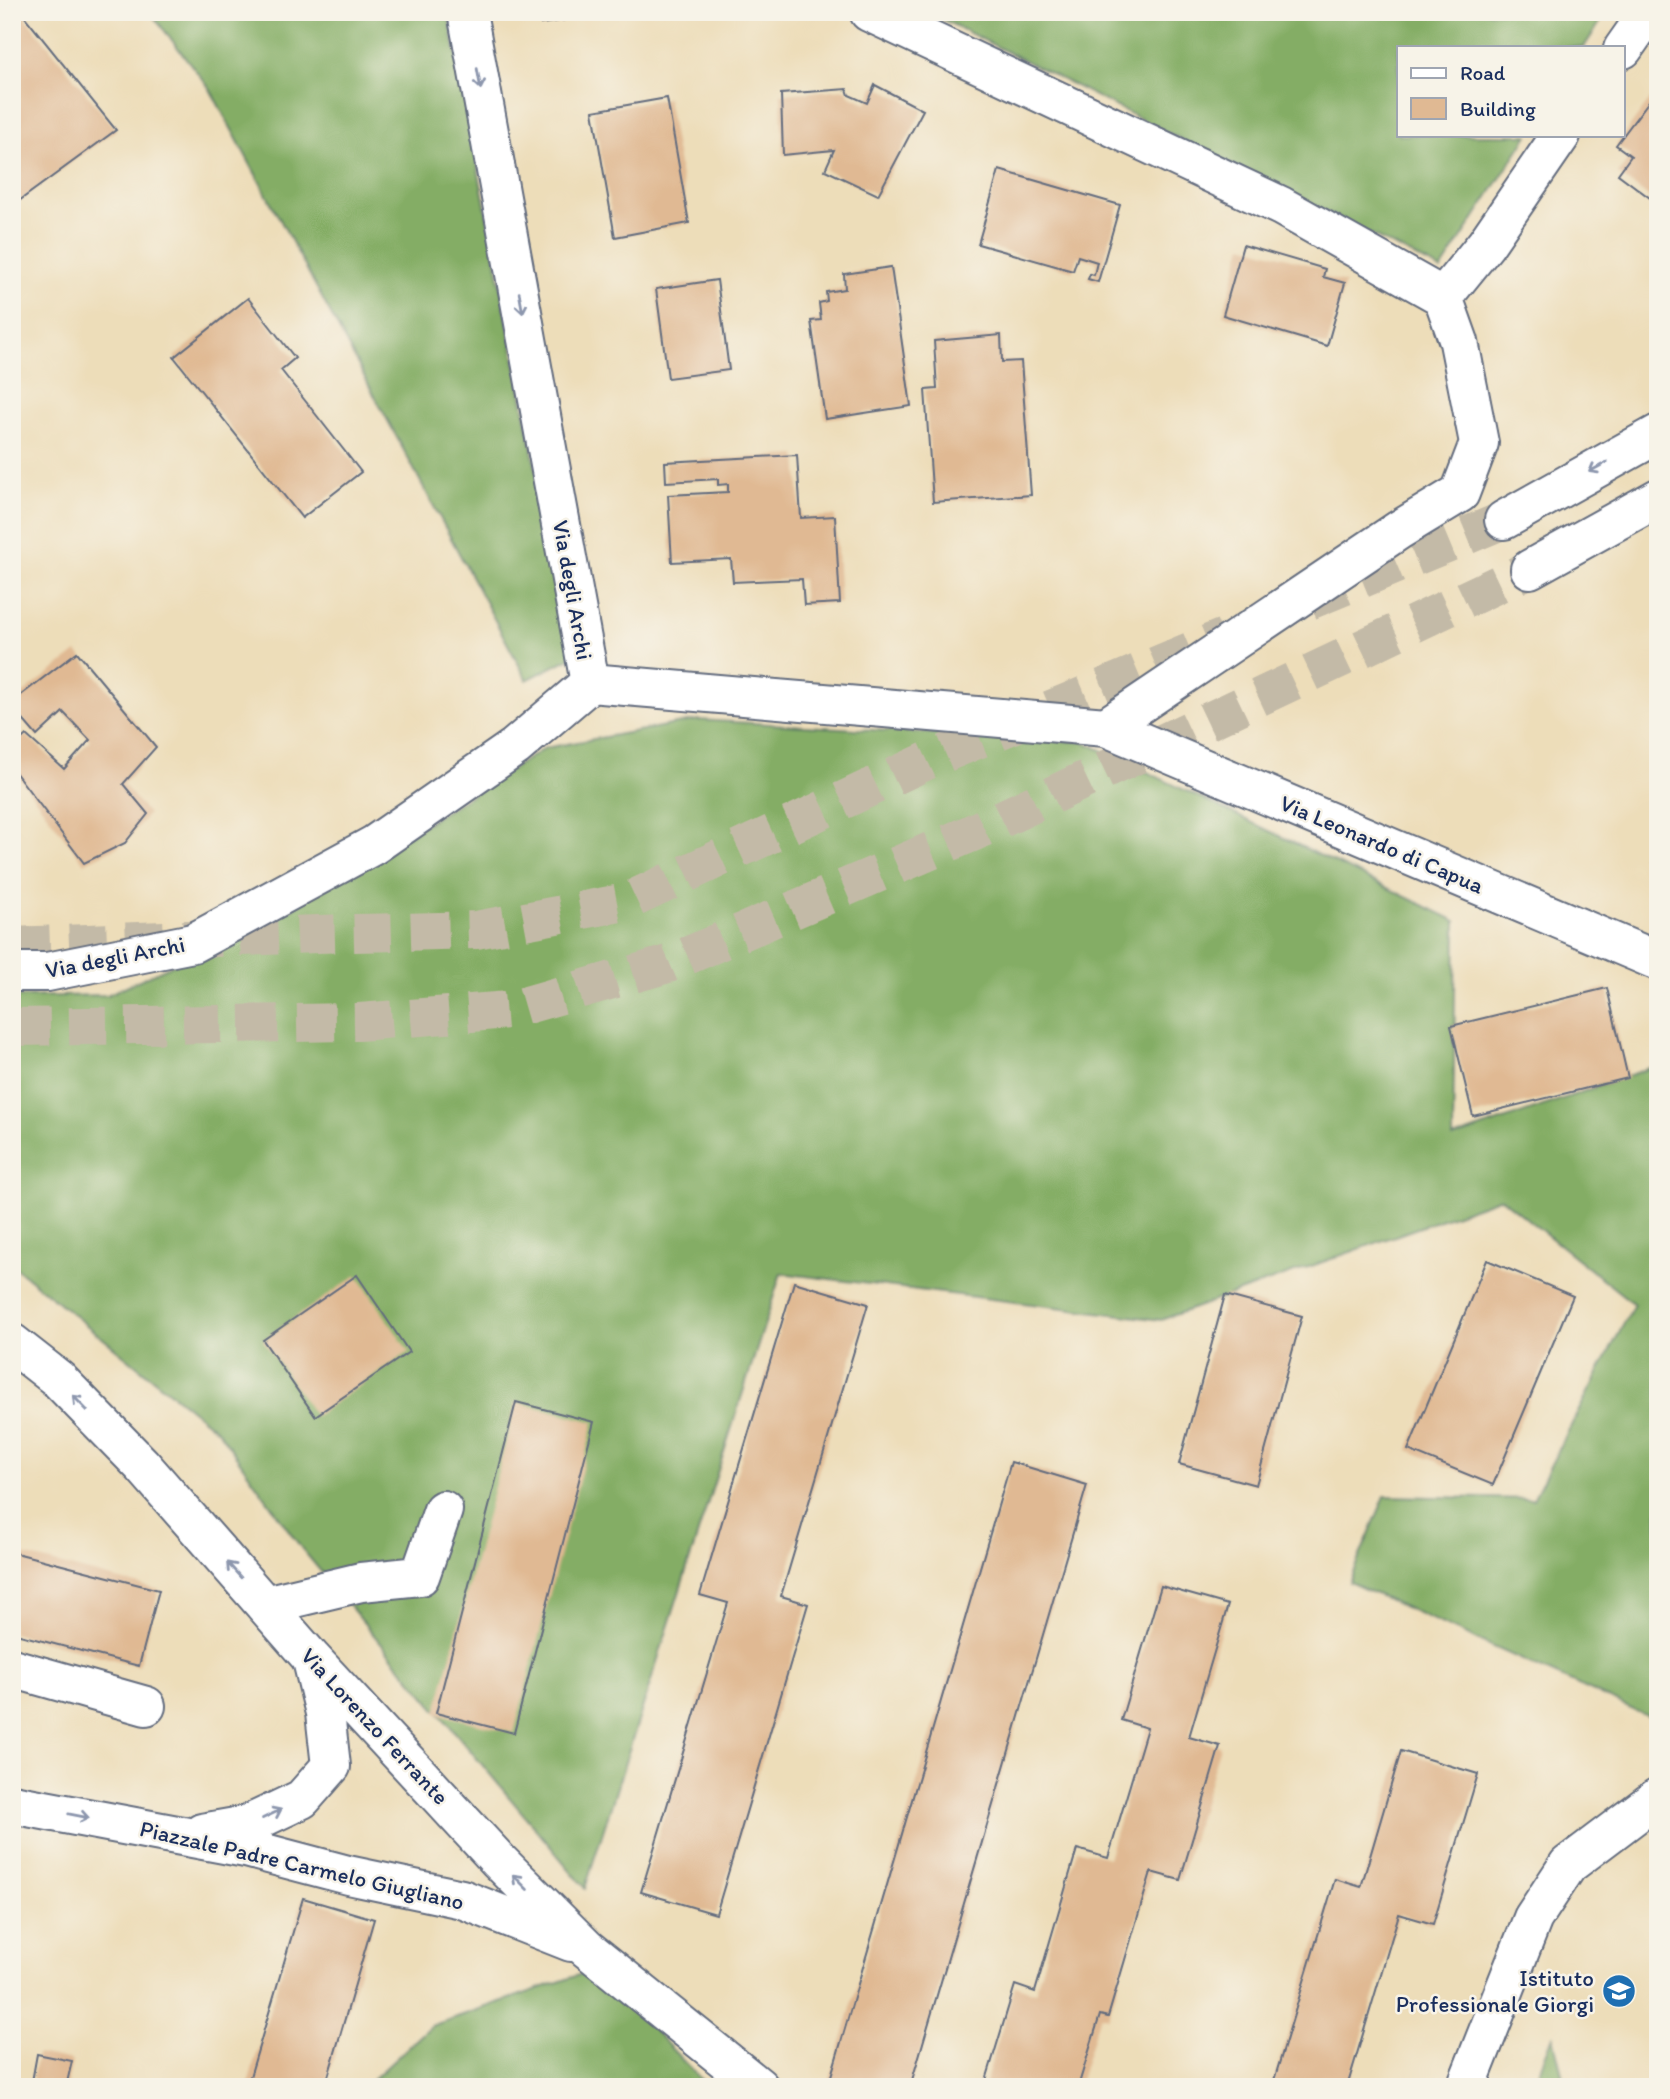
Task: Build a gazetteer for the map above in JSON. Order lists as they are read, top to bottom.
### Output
{
  "streets": {
    "street": [
      "Via degli Archi",
      "Via Leonardo di Capua",
      "Via Lorenzo Ferrante",
      "Piazzale Padre Carmelo Giugliano"
    ]
  },
  "crossings": [
    ["Via degli Archi", "Via Leonardo di Capua"],
    ["Via Lorenzo Ferrante", "Piazzale Padre Carmelo Giugliano"]
  ],
  "one_way": ["Via degli Archi", "Via Lorenzo Ferrante"],
  "places": {
    "school or university": ["Istituto Professionale Giorgi"]
  },
  "legend": ["Road", "Building"]
}
